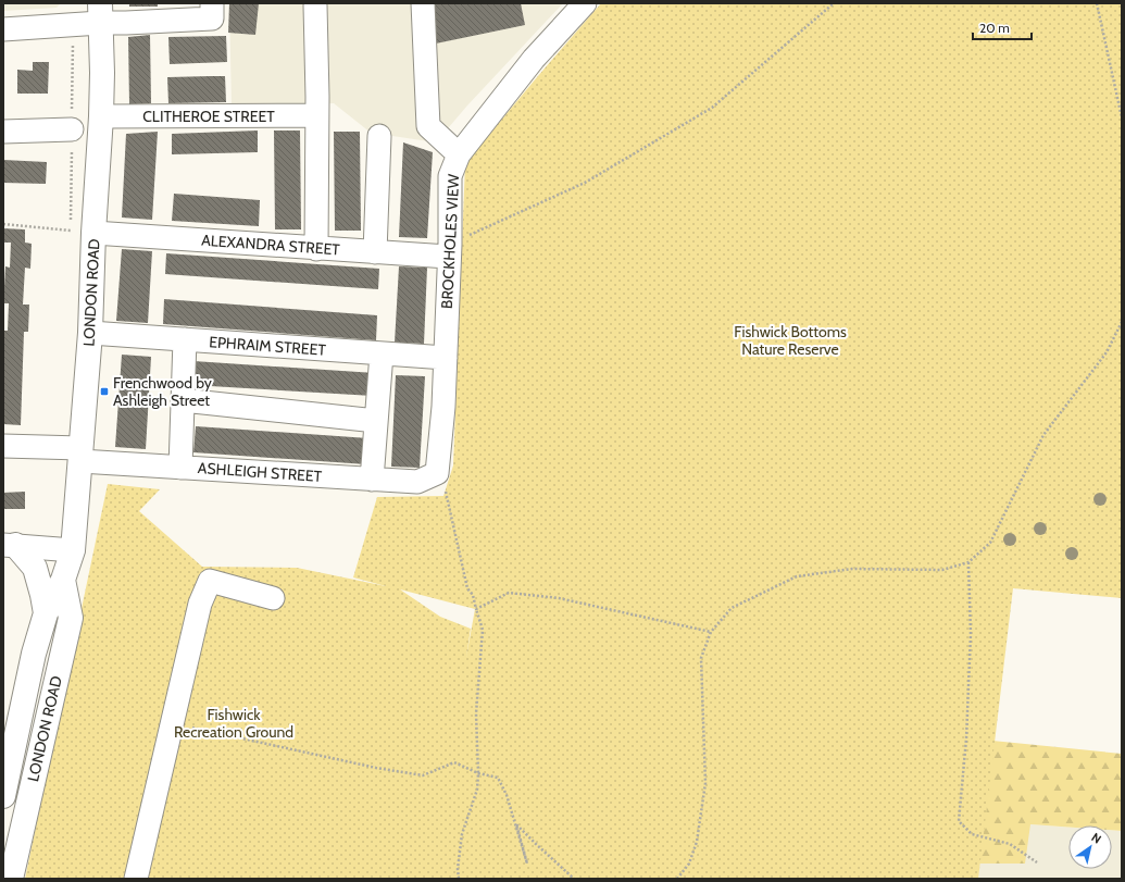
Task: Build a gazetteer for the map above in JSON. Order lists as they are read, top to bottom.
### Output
{
  "streets": {
    "highway": ["LONDON ROAD"],
    "street": [
      "CLITHEROE STREET",
      "BROCKHOLES VIEW",
      "ALEXANDRA STREET",
      "EPHRAIM STREET",
      "ASHLEIGH STREET"
    ]
  },
  "crossings": [
    ["CLITHEROE STREET", "LONDON ROAD"],
    ["BROCKHOLES VIEW", "ALEXANDRA STREET"],
    ["BROCKHOLES VIEW", "EPHRAIM STREET"],
    ["BROCKHOLES VIEW", "ASHLEIGH STREET"],
    ["ALEXANDRA STREET", "LONDON ROAD"],
    ["LONDON ROAD", "EPHRAIM STREET"],
    ["LONDON ROAD", "ASHLEIGH STREET"]
  ],
  "parks": ["Fishwick Bottoms Nature Reserve", "Fishwick Recreation Ground"],
  "places": {
    "transit": ["Frenchwood by Ashleigh Street"]
  },
  "scale_bar": "20 m",
  "north": "top right"
}
